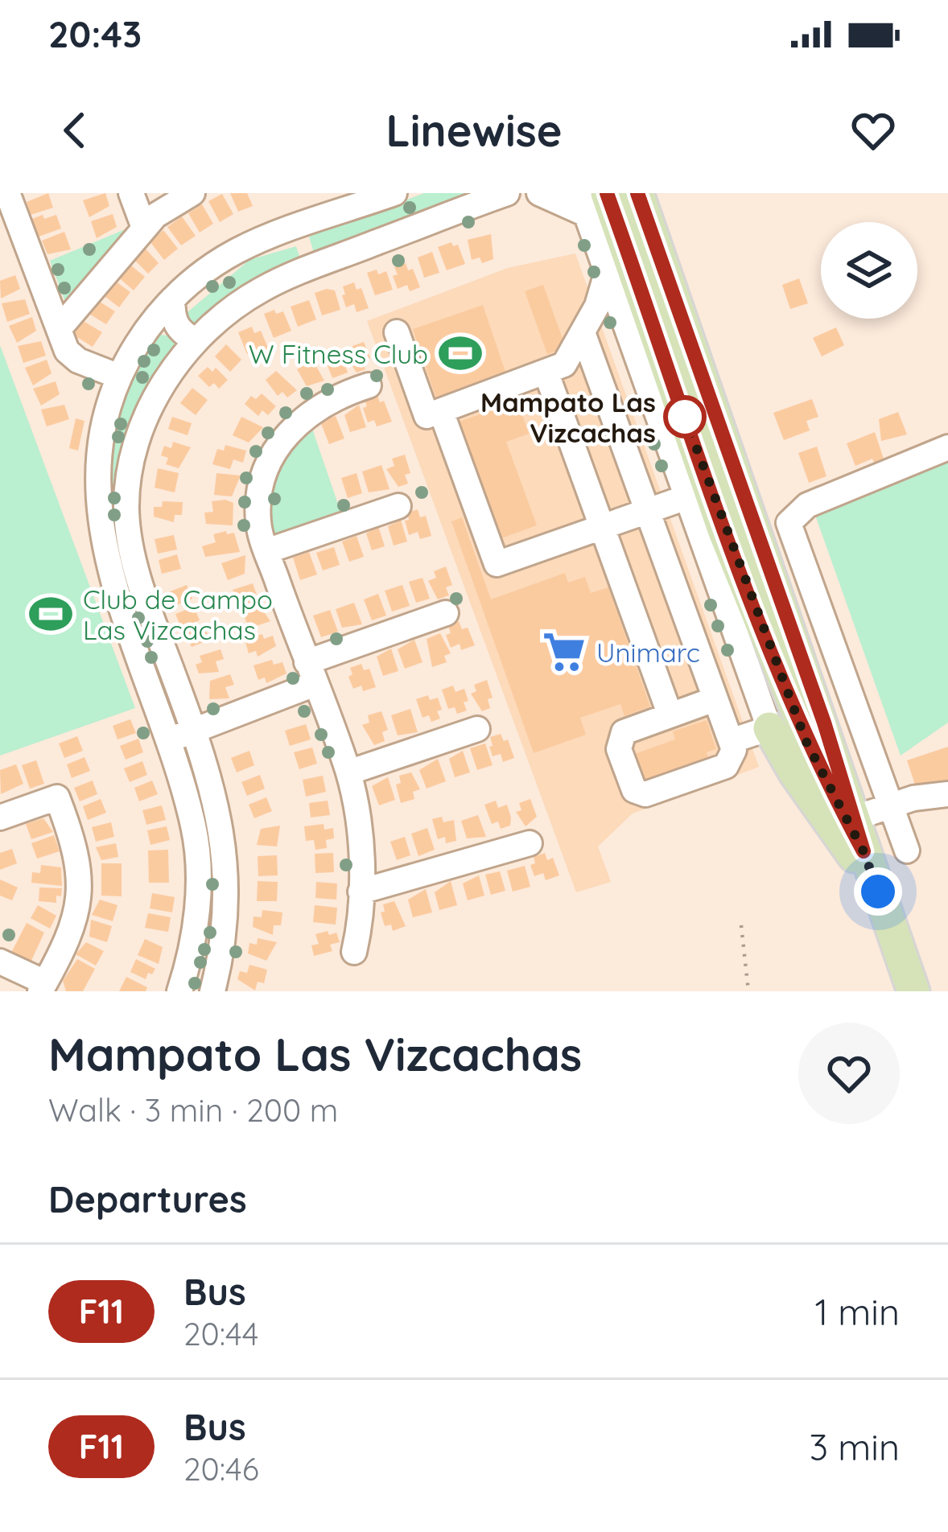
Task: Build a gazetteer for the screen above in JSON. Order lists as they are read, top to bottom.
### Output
{
  "places": {
    "sports": ["W Fitness Club", "Club de Campo Las Vizcachas"],
    "other": ["Mampato Las Vizcachas"],
    "supermarket": ["Unimarc"]
  },
  "lines": ["bus line F11"],
  "page": {
    "status": "20:43",
    "header": "Linewise",
    "heading": [
      ["Mampato Las Vizcachas", "Walk · 3 min · 200 m"],
      "Departures"
    ],
    "list": [
      {
        "mark": "F11",
        "name": "Bus",
        "note": "20:44",
        "value": "1 min"
      },
      {
        "mark": "F11",
        "name": "Bus",
        "note": "20:46",
        "value": "3 min"
      }
    ]
  }
}
